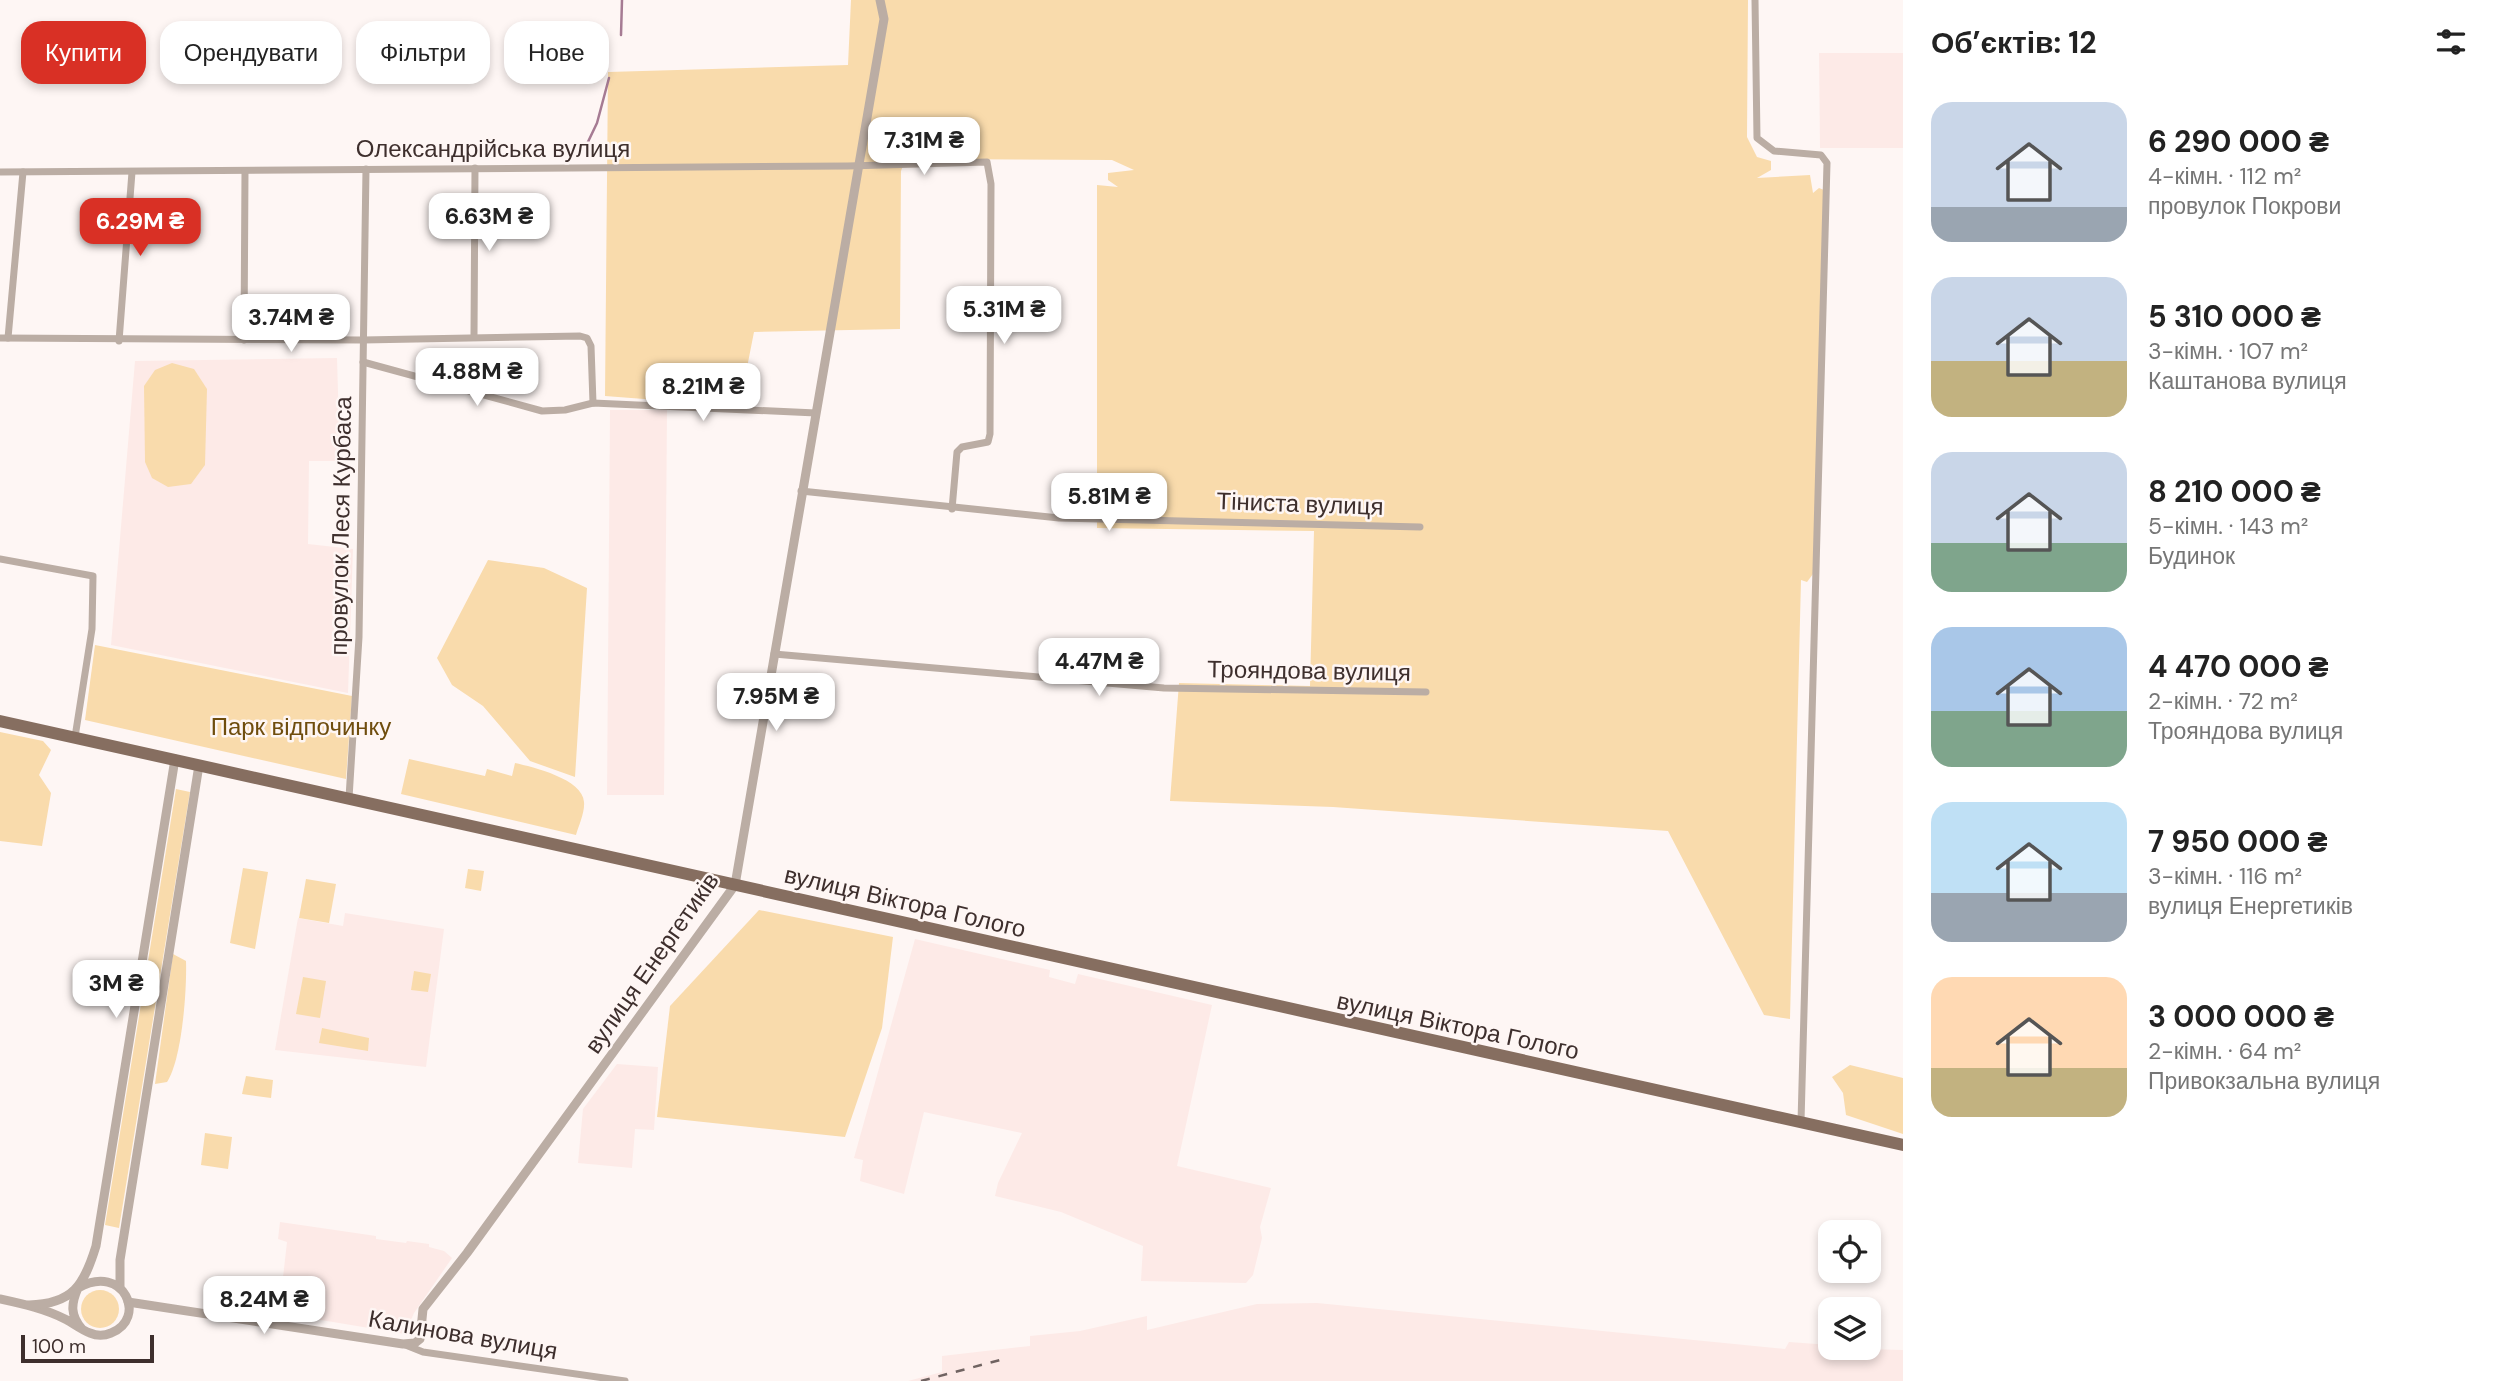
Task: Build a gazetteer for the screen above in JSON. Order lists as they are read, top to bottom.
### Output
{
  "streets": {
    "main road": ["вулиця Віктора Голого"],
    "street": [
      "Олександрійська вулиця",
      "Тіниста вулиця",
      "провулок Леся Курбаса",
      "Трояндова вулиця",
      "вулиця Енергетиків",
      "Калинова вулиця"
    ]
  },
  "crossings": [
    ["Олександрійська вулиця", "Тіниста вулиця"],
    ["Олександрійська вулиця", "провулок Леся Курбаса"],
    ["Олександрійська вулиця", "вулиця Енергетиків"],
    ["Тіниста вулиця", "вулиця Енергетиків"],
    ["провулок Леся Курбаса", "вулиця Віктора Голого"],
    ["Трояндова вулиця", "вулиця Енергетиків"],
    ["вулиця Віктора Голого", "вулиця Енергетиків"],
    ["вулиця Енергетиків", "Калинова вулиця"]
  ],
  "parks": ["Парк відпочинку"],
  "scale_bar": "100 m",
  "page": {
    "heading": "Об’єктів: 12",
    "chip": [
      "Купити",
      "Орендувати",
      "Фільтри",
      "Нове"
    ],
    "list": [
      {
        "name": "6 290 000 ₴",
        "note": "4-кімн. · 112 m² · провулок Покрови"
      },
      {
        "name": "5 310 000 ₴",
        "note": "3-кімн. · 107 m² · Каштанова вулиця"
      },
      {
        "name": "8 210 000 ₴",
        "note": "5-кімн. · 143 m² · Будинок"
      },
      {
        "name": "4 470 000 ₴",
        "note": "2-кімн. · 72 m² · Трояндова вулиця"
      },
      {
        "name": "7 950 000 ₴",
        "note": "3-кімн. · 116 m² · вулиця Енергетиків"
      },
      {
        "name": "3 000 000 ₴",
        "note": "2-кімн. · 64 m² · Привокзальна вулиця"
      }
    ],
    "price": [
      "7.31M ₴",
      "6.63M ₴",
      "6.29M ₴",
      "5.31M ₴",
      "3.74M ₴",
      "4.88M ₴",
      "8.21M ₴",
      "5.81M ₴",
      "4.47M ₴",
      "7.95M ₴",
      "3M ₴",
      "8.24M ₴"
    ],
    "scale": "100 m"
  }
}
